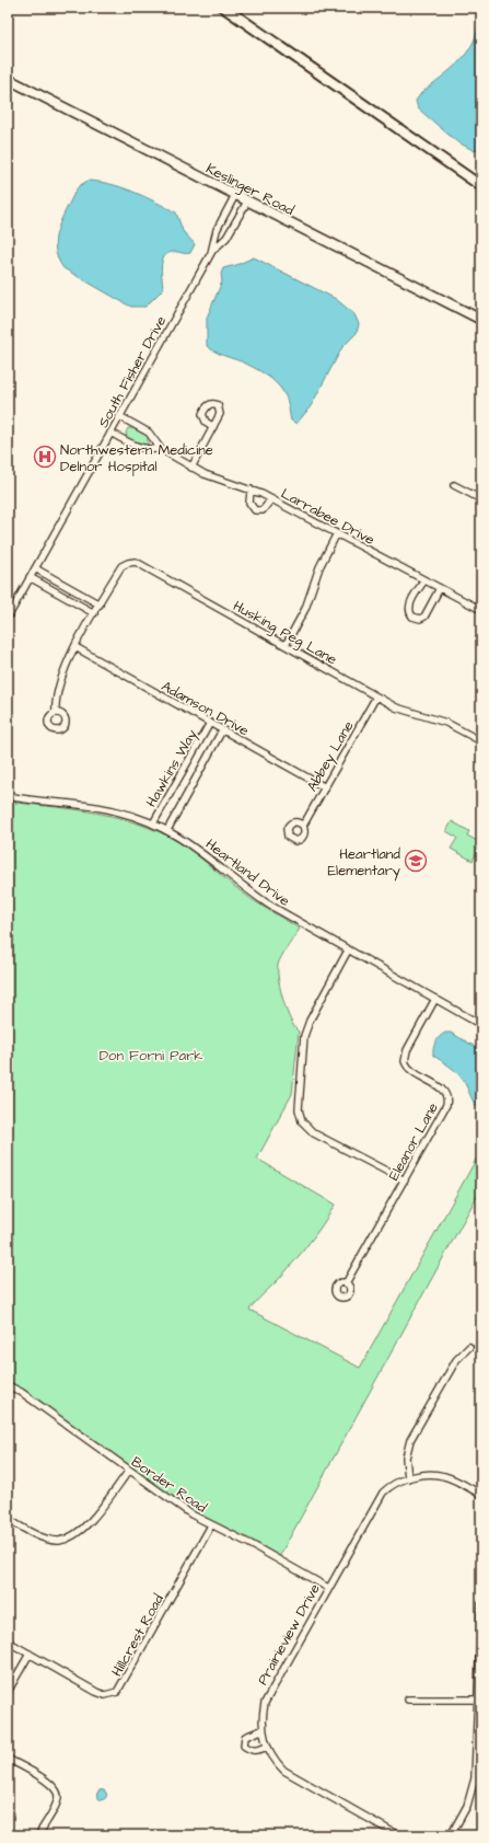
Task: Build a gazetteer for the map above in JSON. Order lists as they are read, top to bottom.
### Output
{
  "streets": {
    "main road": ["Keslinger Road"],
    "street": [
      "South Fisher Drive",
      "Larrabee Drive",
      "Husking Peg Lane",
      "Adamson Drive",
      "Abbey Lane",
      "Hawkins Way",
      "Heartland Drive",
      "Eleanor Lane",
      "Border Road",
      "Prairieview Drive",
      "Hillcrest Road"
    ]
  },
  "crossings": [
    ["Keslinger Road", "South Fisher Drive"],
    ["South Fisher Drive", "Larrabee Drive"],
    ["Husking Peg Lane", "Adamson Drive"],
    ["Husking Peg Lane", "Abbey Lane"],
    ["Adamson Drive", "Abbey Lane"],
    ["Adamson Drive", "Hawkins Way"],
    ["Hawkins Way", "Heartland Drive"],
    ["Heartland Drive", "Eleanor Lane"],
    ["Border Road", "Prairieview Drive"],
    ["Border Road", "Hillcrest Road"]
  ],
  "parks": ["Don Forni Park"],
  "places": {
    "hospital": ["Northwestern Medicine Delnor Hospital"],
    "school or university": ["Heartland Elementary"]
  }
}
